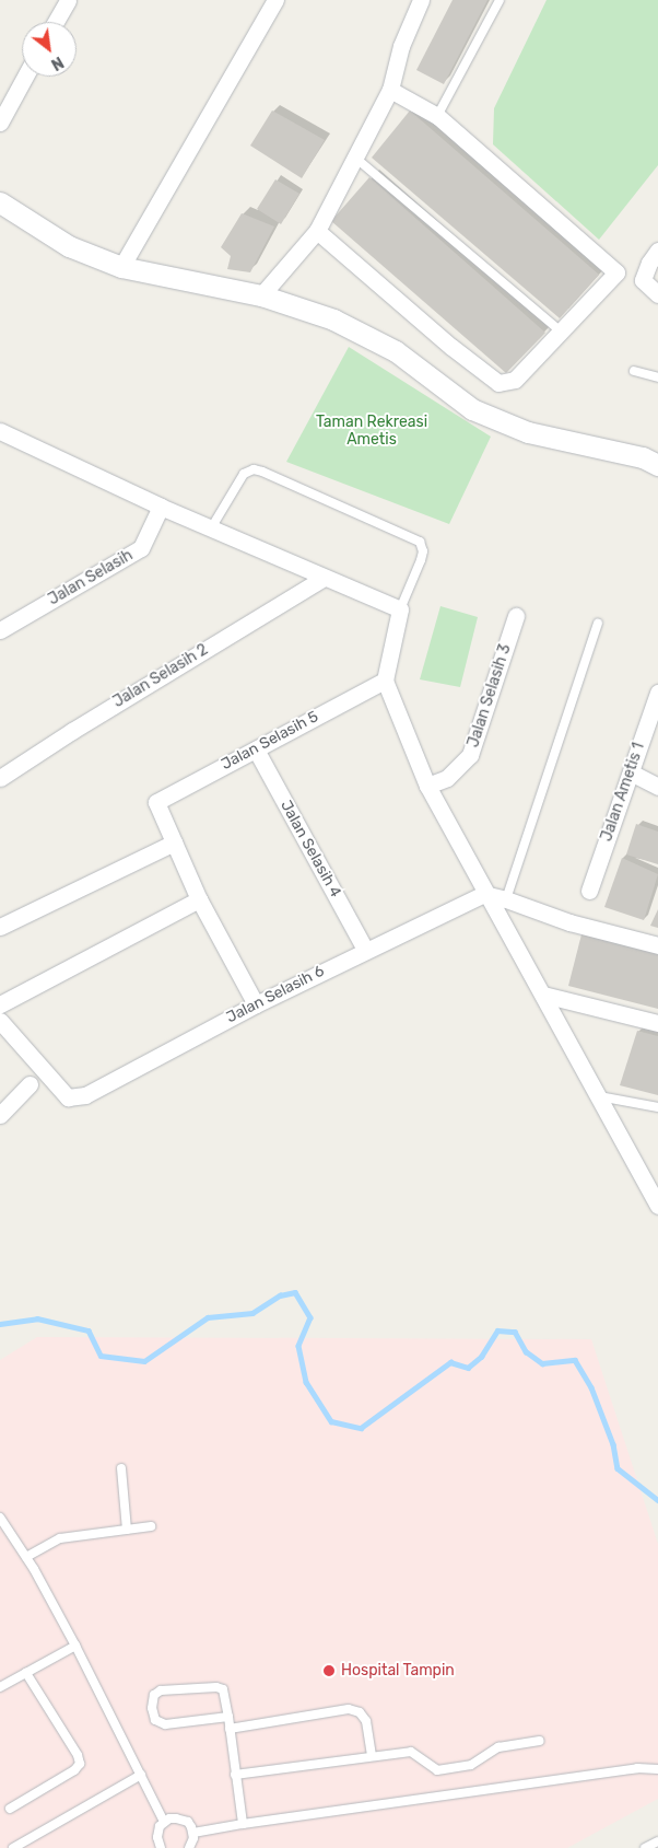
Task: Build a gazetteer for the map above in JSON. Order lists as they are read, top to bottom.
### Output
{
  "streets": {
    "street": [
      "Jalan Selasih",
      "Jalan Selasih 2",
      "Jalan Selasih 3",
      "Jalan Selasih 5",
      "Jalan Ametis 1",
      "Jalan Selasih 4",
      "Jalan Selasih 6"
    ]
  },
  "crossings": [
    ["Jalan Selasih 5", "Jalan Selasih 4"],
    ["Jalan Selasih 4", "Jalan Selasih 6"]
  ],
  "parks": ["Taman Rekreasi Ametis"],
  "places": ["Hospital Tampin"],
  "north": "bottom right"
}
